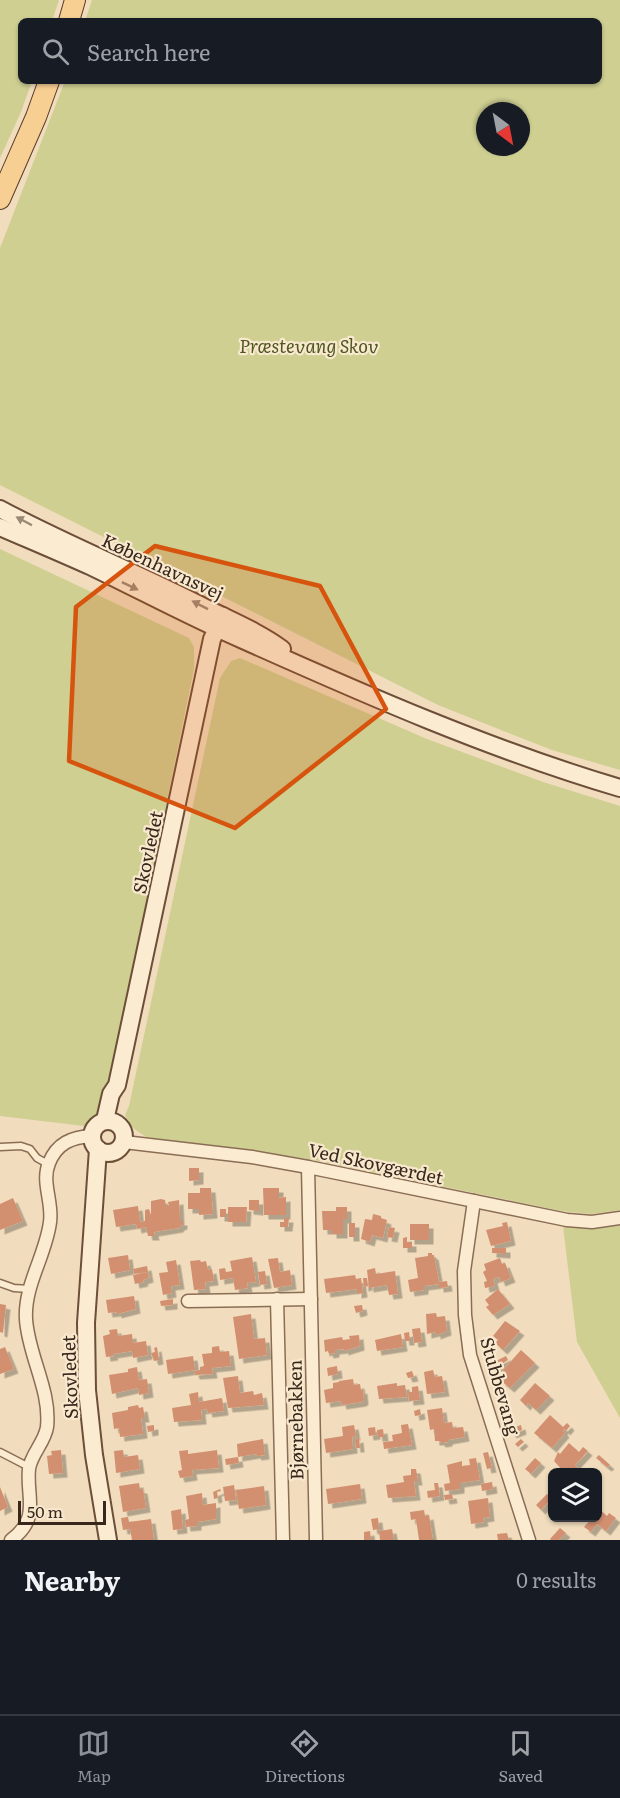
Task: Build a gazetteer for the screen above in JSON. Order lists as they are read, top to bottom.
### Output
{
  "streets": {
    "street": [
      "Københavnsvej",
      "Skovledet",
      "Ved Skovgærdet",
      "Stubbevang",
      "Bjørnebakken"
    ]
  },
  "crossings": [
    ["Københavnsvej", "Skovledet"],
    ["Skovledet", "Ved Skovgærdet"],
    ["Ved Skovgærdet", "Stubbevang"],
    ["Ved Skovgærdet", "Bjørnebakken"]
  ],
  "parks": ["Præstevang Skov"],
  "scale_bar": "50 m",
  "north": "bottom right",
  "page": {
    "search": "Search here",
    "scale": "50 m",
    "heading": ["Nearby", "0 results"],
    "nav": ["Map", "Directions", "Saved"]
  }
}
